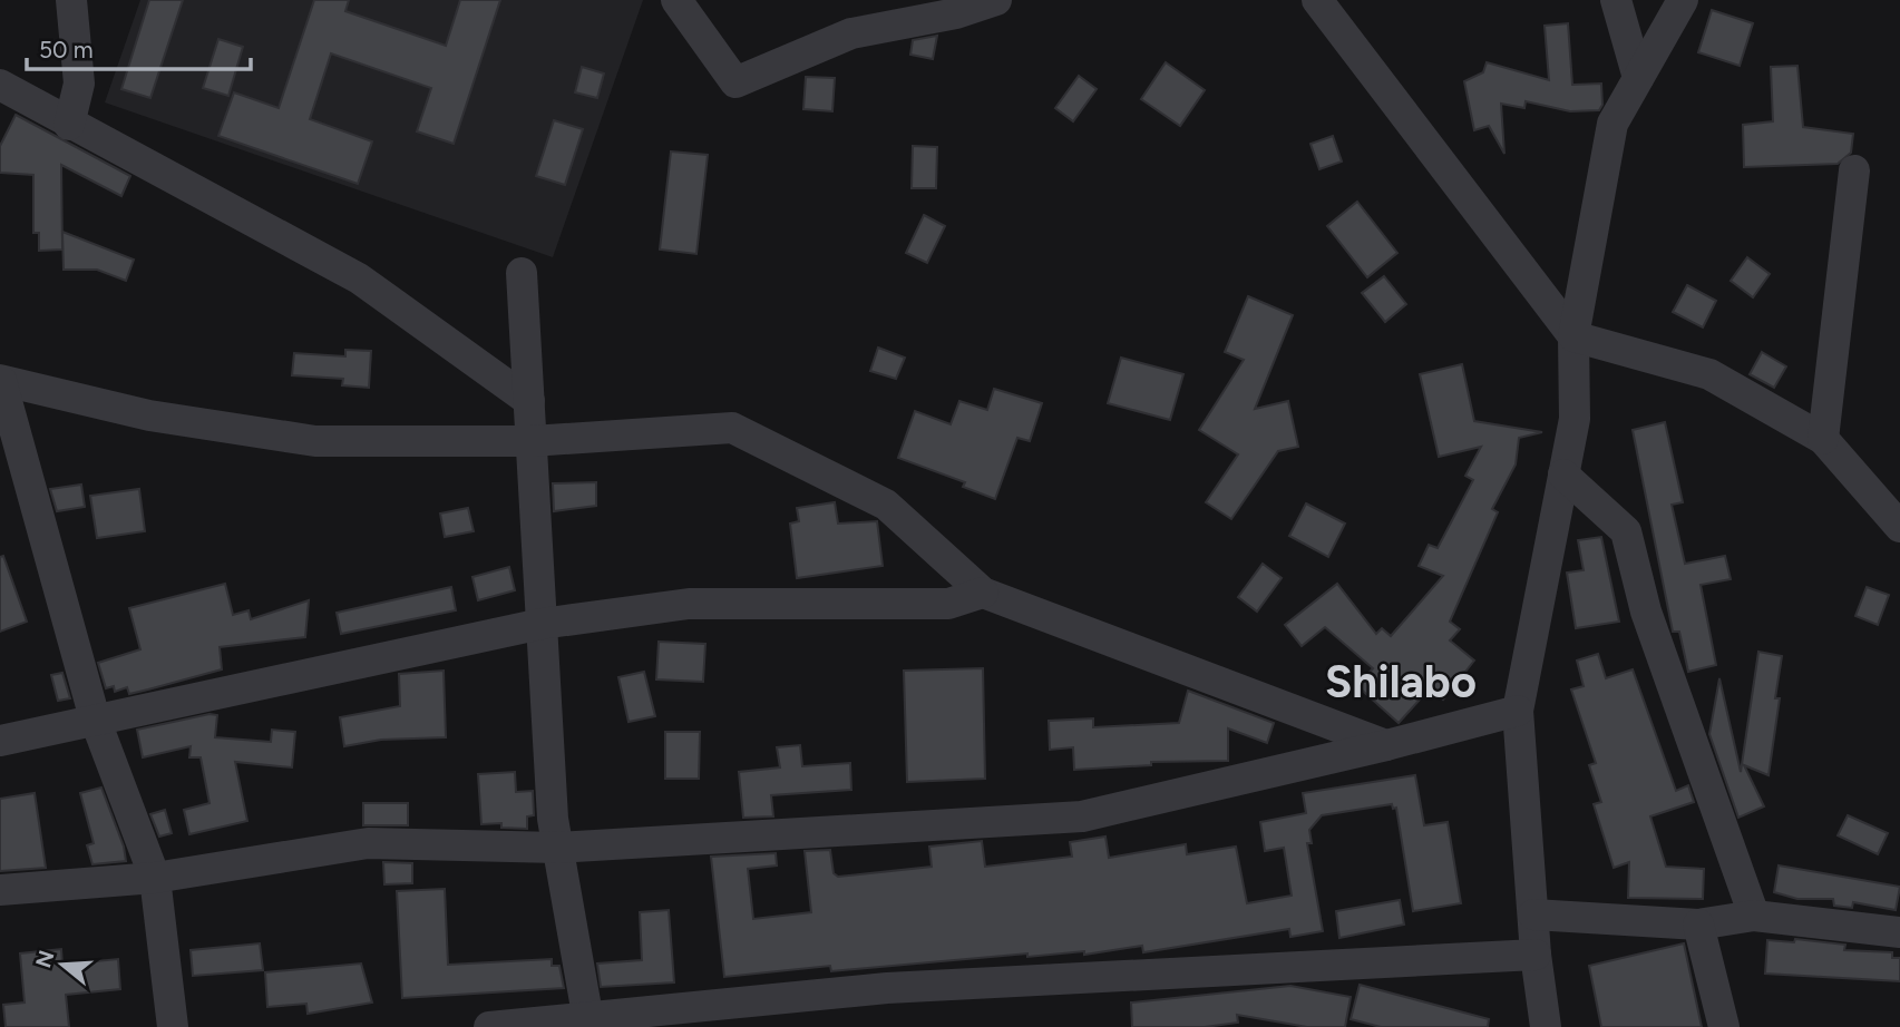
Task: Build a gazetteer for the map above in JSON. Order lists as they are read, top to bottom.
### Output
{
  "districts": ["Shilabo"],
  "scale_bar": "50 m",
  "north": "left"
}
